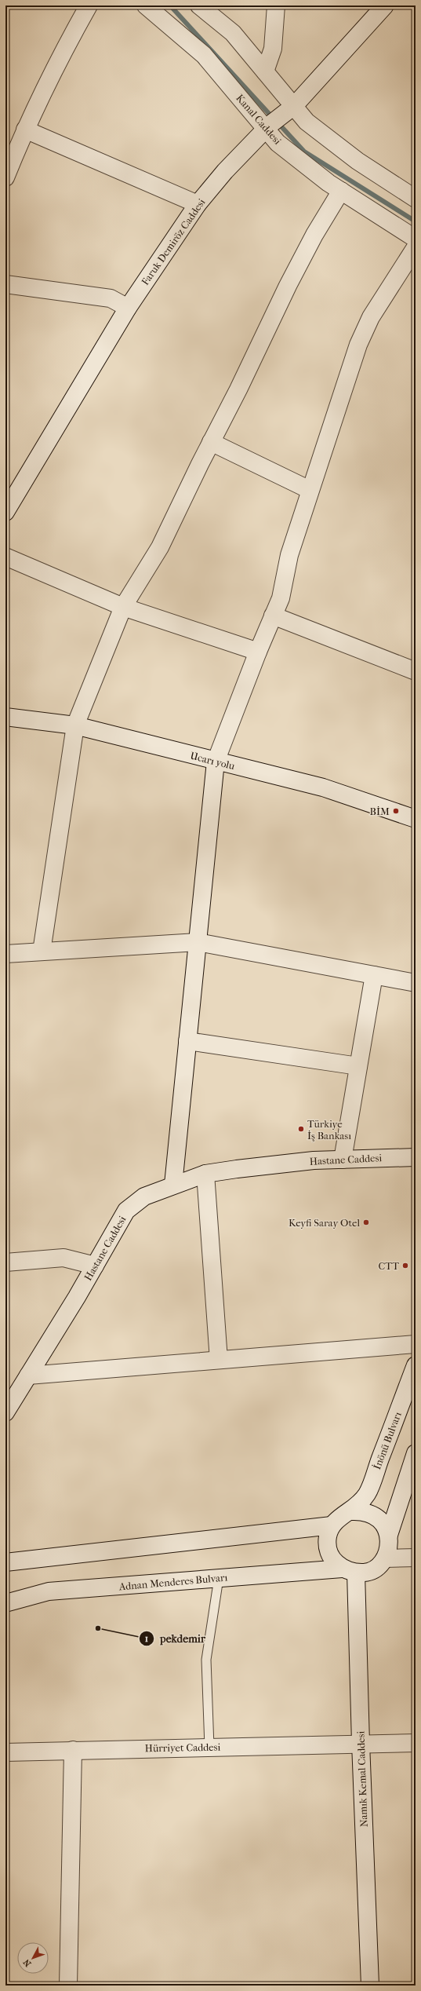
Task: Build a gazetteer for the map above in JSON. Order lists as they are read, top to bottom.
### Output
{
  "streets": {
    "street": [
      "Kanal Caddesi",
      "Faruk Demiröz Caddesi",
      "Ucarı yolu",
      "Hastane Caddesi",
      "İnönü Bulvarı",
      "Adnan Menderes Bulvarı",
      "Hürriyet Caddesi",
      "Namık Kemal Caddesi"
    ]
  },
  "crossings": [
    ["Kanal Caddesi", "Faruk Demiröz Caddesi"],
    ["İnönü Bulvarı", "Adnan Menderes Bulvarı"],
    ["İnönü Bulvarı", "Namık Kemal Caddesi"],
    ["Adnan Menderes Bulvarı", "Namık Kemal Caddesi"],
    ["Hürriyet Caddesi", "Namık Kemal Caddesi"]
  ],
  "places": [
    "BİM",
    "Türkiye İş Bankası",
    "Keyfi Saray Otel",
    "CTT",
    "pekdemir"
  ],
  "north": "bottom left"
}
